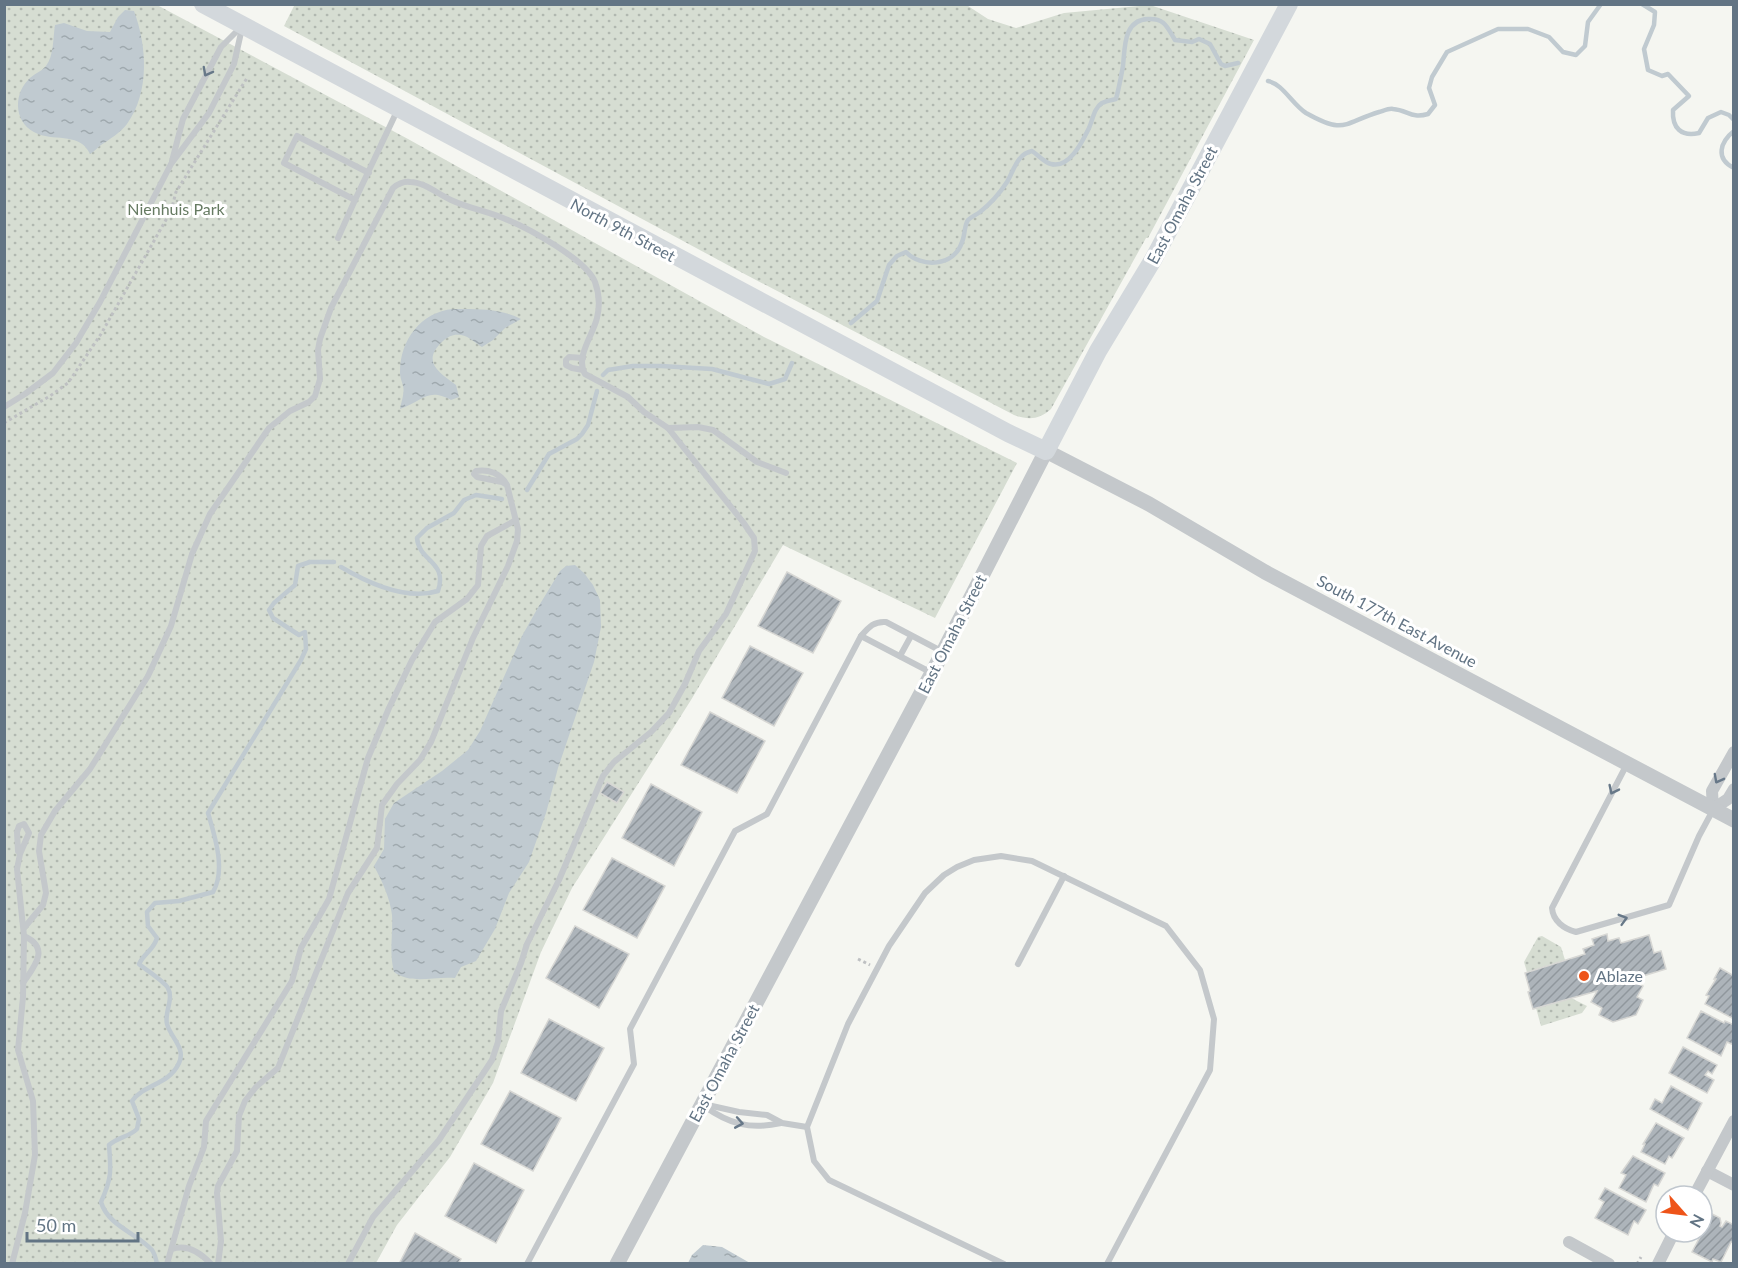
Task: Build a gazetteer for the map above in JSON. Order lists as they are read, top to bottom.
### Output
{
  "streets": {
    "main road": ["East Omaha Street", "North 9th Street"],
    "street": ["South 177th East Avenue"]
  },
  "crossings": [
    ["East Omaha Street", "North 9th Street"],
    ["East Omaha Street", "South 177th East Avenue"],
    ["North 9th Street", "South 177th East Avenue"]
  ],
  "parks": ["Nienhuis Park"],
  "places": ["Ablaze"],
  "scale_bar": "50 m",
  "north": "bottom right"
}
